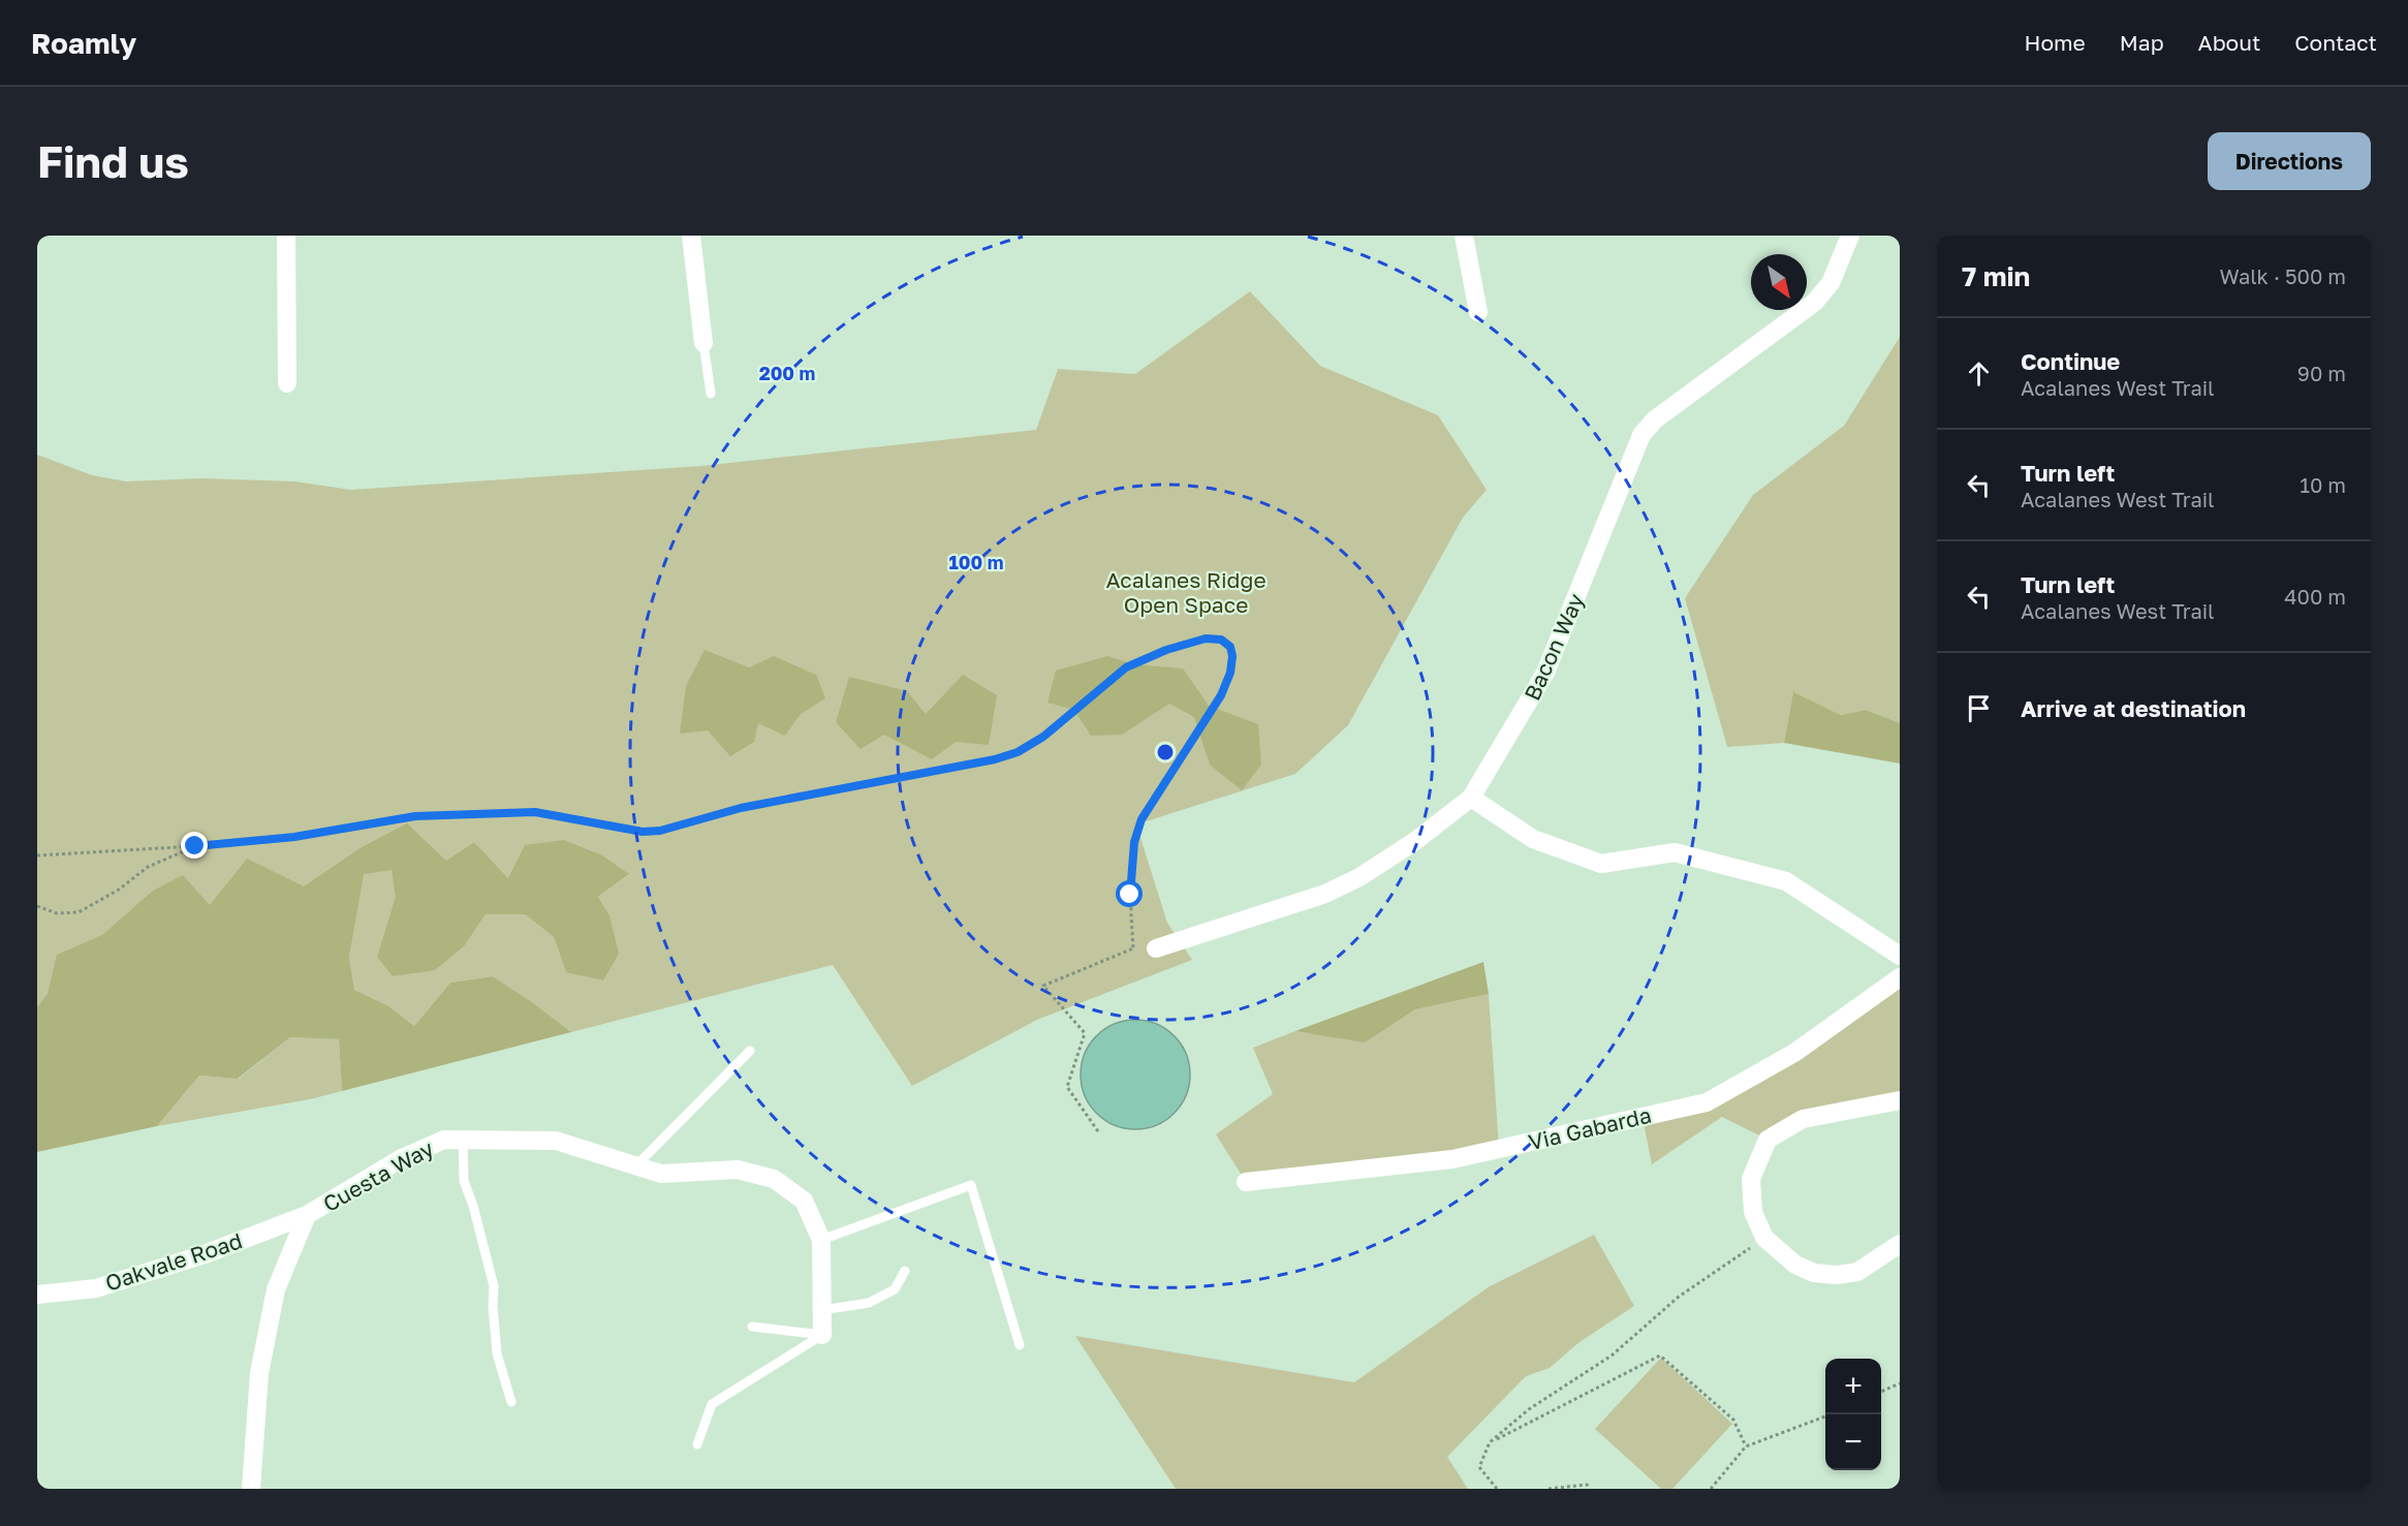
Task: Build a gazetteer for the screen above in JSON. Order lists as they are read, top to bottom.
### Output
{
  "streets": {
    "street": [
      "Bacon Way",
      "Via Gabarda",
      "Cuesta Way",
      "Oakvale Road"
    ]
  },
  "crossings": [
    ["Cuesta Way", "Oakvale Road"]
  ],
  "parks": ["Acalanes Ridge Open Space"],
  "north": "bottom right",
  "page": {
    "header": "Roamly",
    "nav": [
      "Home",
      "Map",
      "About",
      "Contact"
    ],
    "buttons": "Directions",
    "title": "Find us",
    "heading": ["7 min", "Walk · 500 m"],
    "list": [
      ["Continue", "Acalanes West Trail", "90 m"],
      ["Turn left", "Acalanes West Trail", "10 m"],
      ["Turn left", "Acalanes West Trail", "400 m"],
      "Arrive at destination"
    ],
    "map_buttons": ["+", "−"]
  },
  "rings": ["200 m", "100 m"]
}
